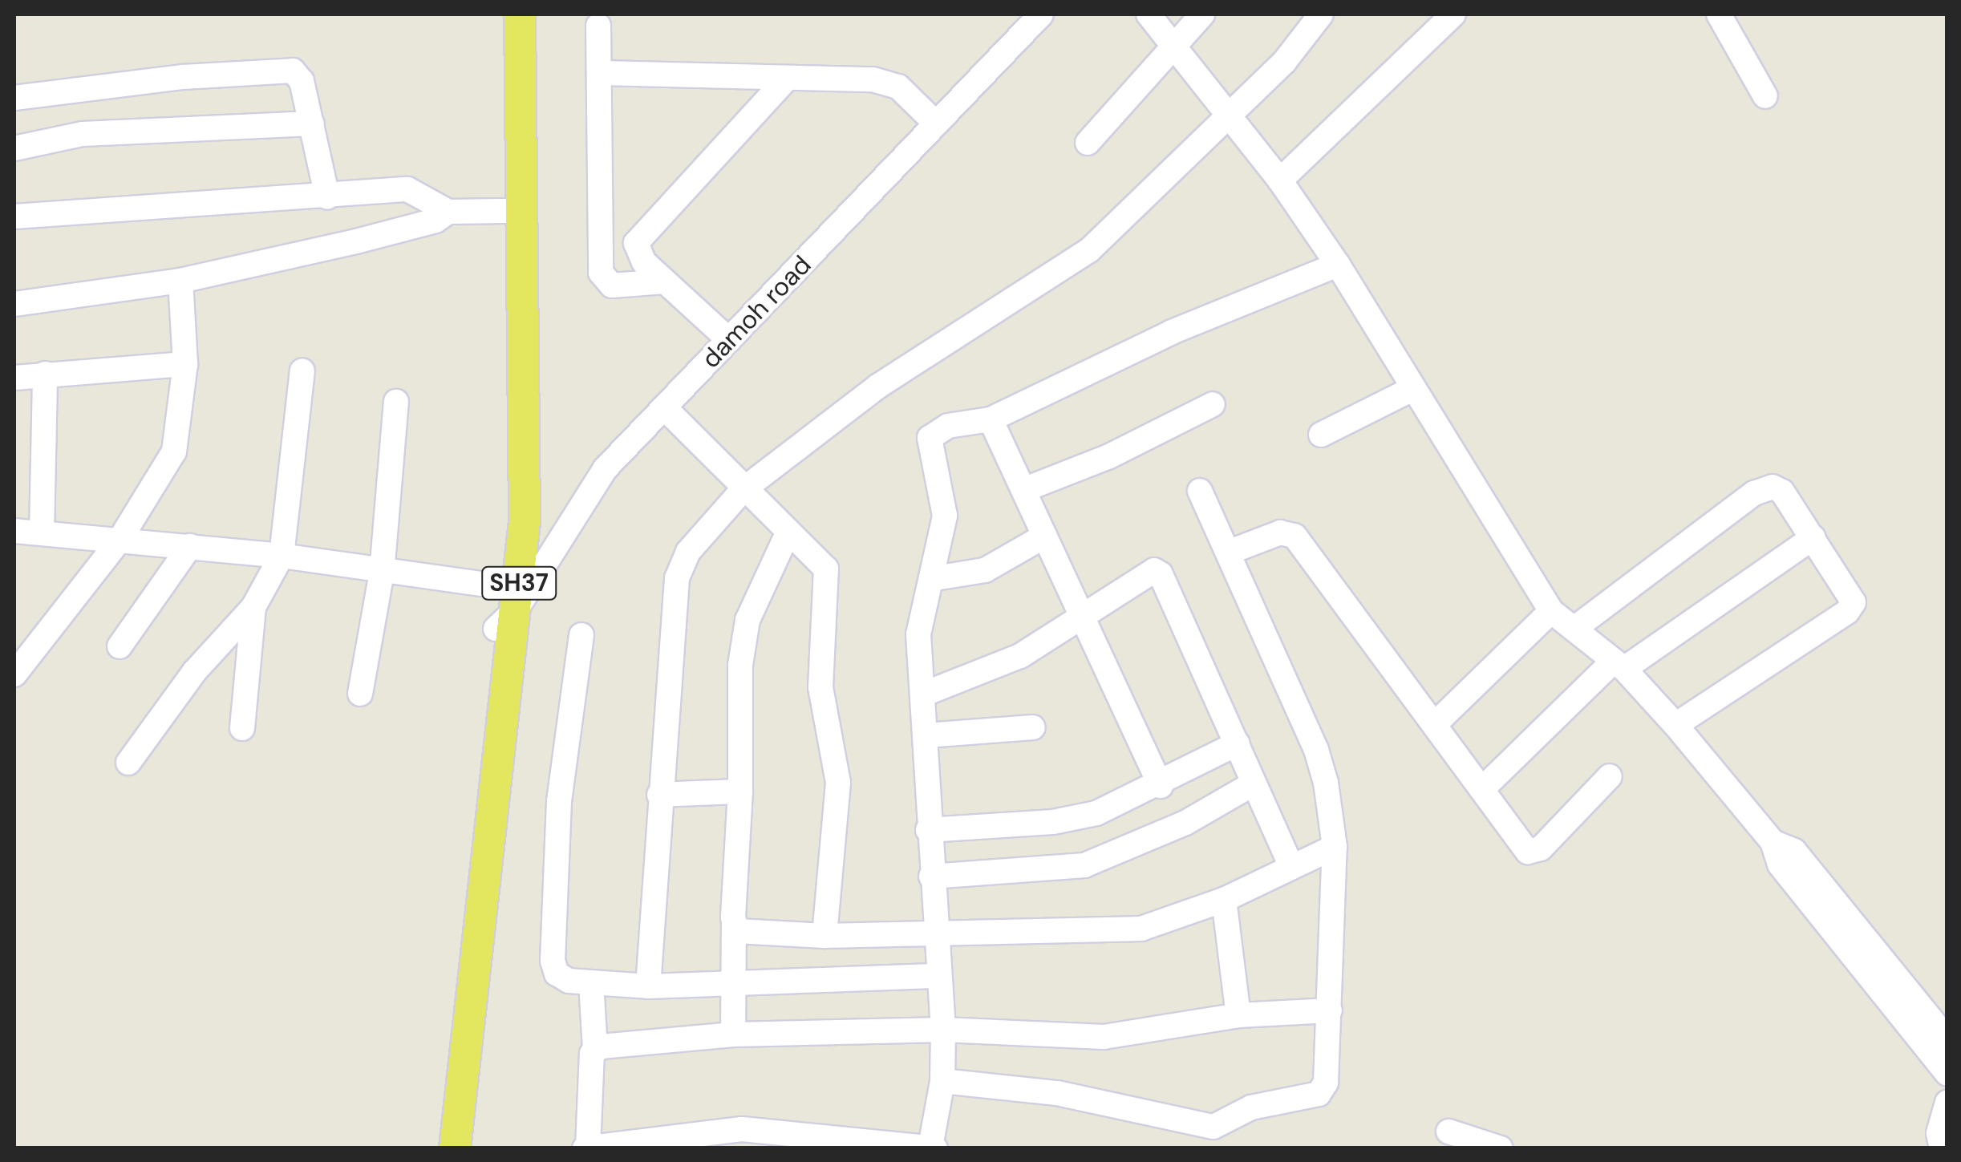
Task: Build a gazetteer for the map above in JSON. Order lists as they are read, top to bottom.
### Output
{
  "streets": {
    "main road": ["SH37"],
    "street": ["damoh road"]
  },
  "crossings": [
    ["damoh road", "SH37"]
  ]
}
